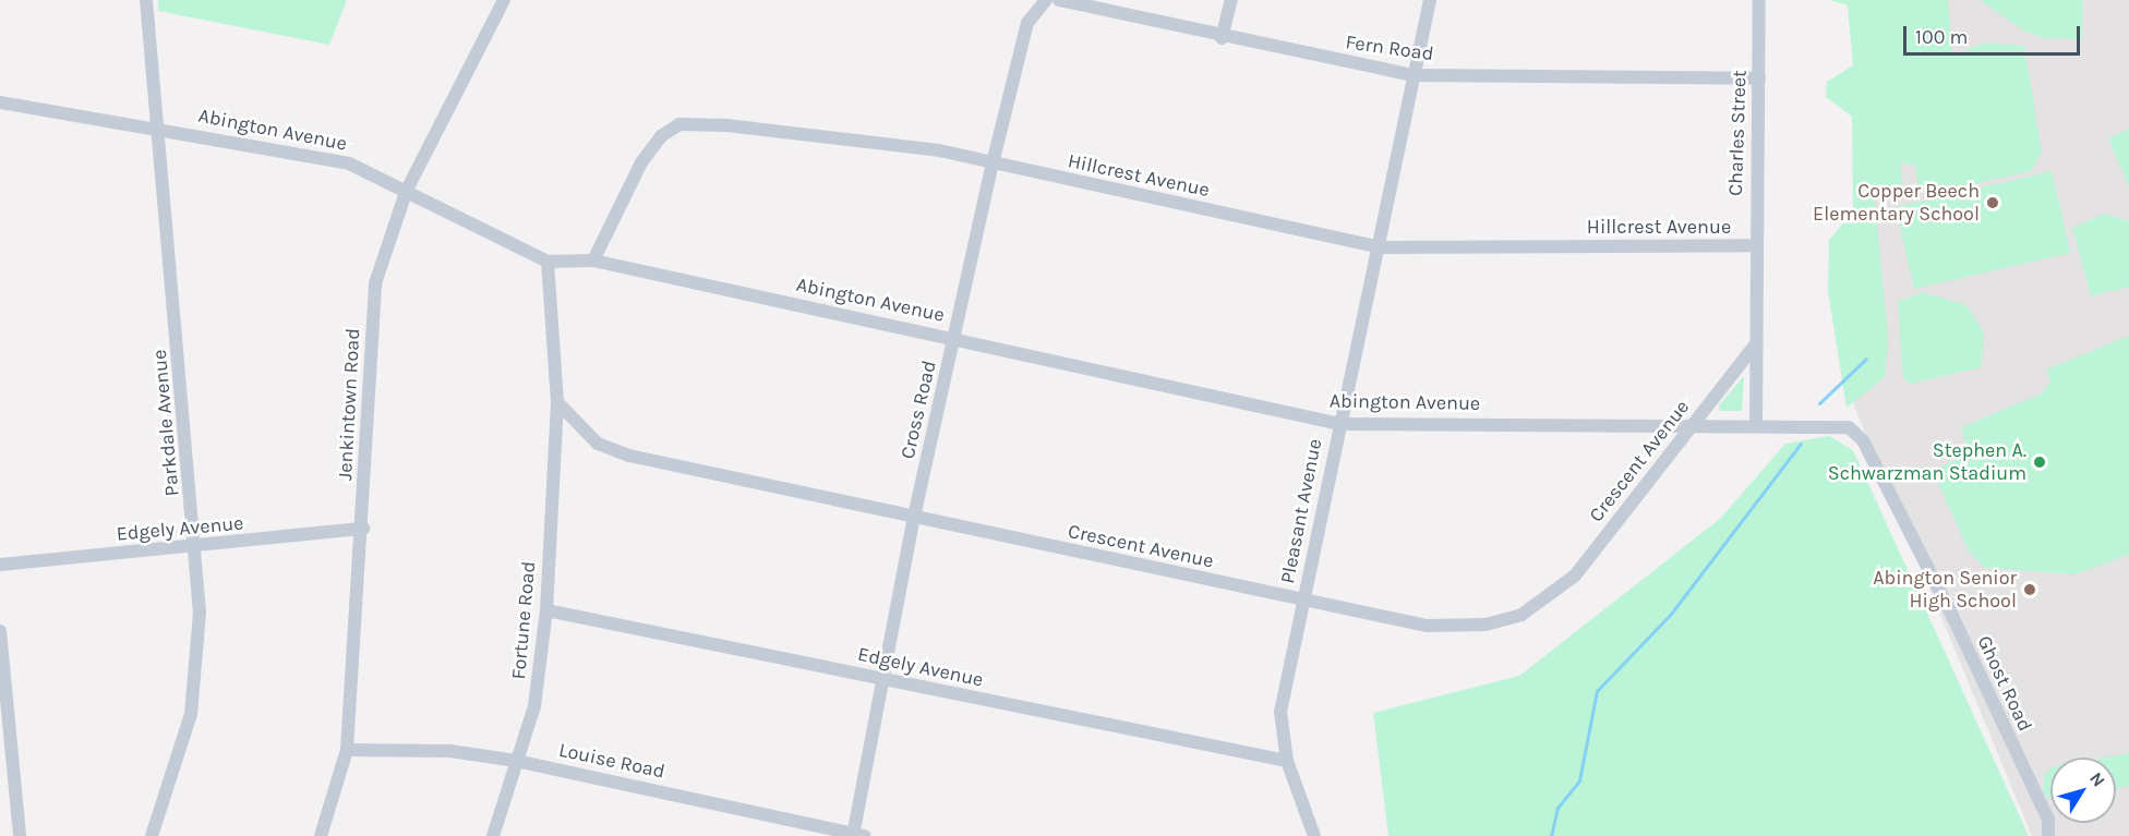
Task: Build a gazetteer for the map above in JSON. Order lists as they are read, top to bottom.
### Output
{
  "streets": {
    "street": [
      "Fern Road",
      "Abington Avenue",
      "Charles Street",
      "Hillcrest Avenue",
      "Jenkintown Road",
      "Cross Road",
      "Parkdale Avenue",
      "Crescent Avenue",
      "Pleasant Avenue",
      "Edgely Avenue",
      "Fortune Road",
      "Ghost Road",
      "Louise Road"
    ]
  },
  "crossings": [
    ["Fern Road", "Charles Street"],
    ["Fern Road", "Pleasant Avenue"],
    ["Abington Avenue", "Charles Street"],
    ["Abington Avenue", "Hillcrest Avenue"],
    ["Abington Avenue", "Jenkintown Road"],
    ["Abington Avenue", "Cross Road"],
    ["Abington Avenue", "Parkdale Avenue"],
    ["Abington Avenue", "Crescent Avenue"],
    ["Abington Avenue", "Pleasant Avenue"],
    ["Abington Avenue", "Ghost Road"],
    ["Charles Street", "Hillcrest Avenue"],
    ["Charles Street", "Crescent Avenue"],
    ["Charles Street", "Ghost Road"],
    ["Hillcrest Avenue", "Cross Road"],
    ["Hillcrest Avenue", "Pleasant Avenue"],
    ["Jenkintown Road", "Edgely Avenue"],
    ["Jenkintown Road", "Louise Road"],
    ["Cross Road", "Crescent Avenue"],
    ["Cross Road", "Edgely Avenue"],
    ["Cross Road", "Louise Road"],
    ["Parkdale Avenue", "Edgely Avenue"],
    ["Crescent Avenue", "Pleasant Avenue"],
    ["Crescent Avenue", "Fortune Road"],
    ["Pleasant Avenue", "Edgely Avenue"],
    ["Edgely Avenue", "Fortune Road"],
    ["Fortune Road", "Louise Road"]
  ],
  "places": ["Copper Beech Elementary School", "Stephen A. Schwarzman Stadium", "Abington Senior High School"],
  "scale_bar": "100 m",
  "north": "top right"
}
